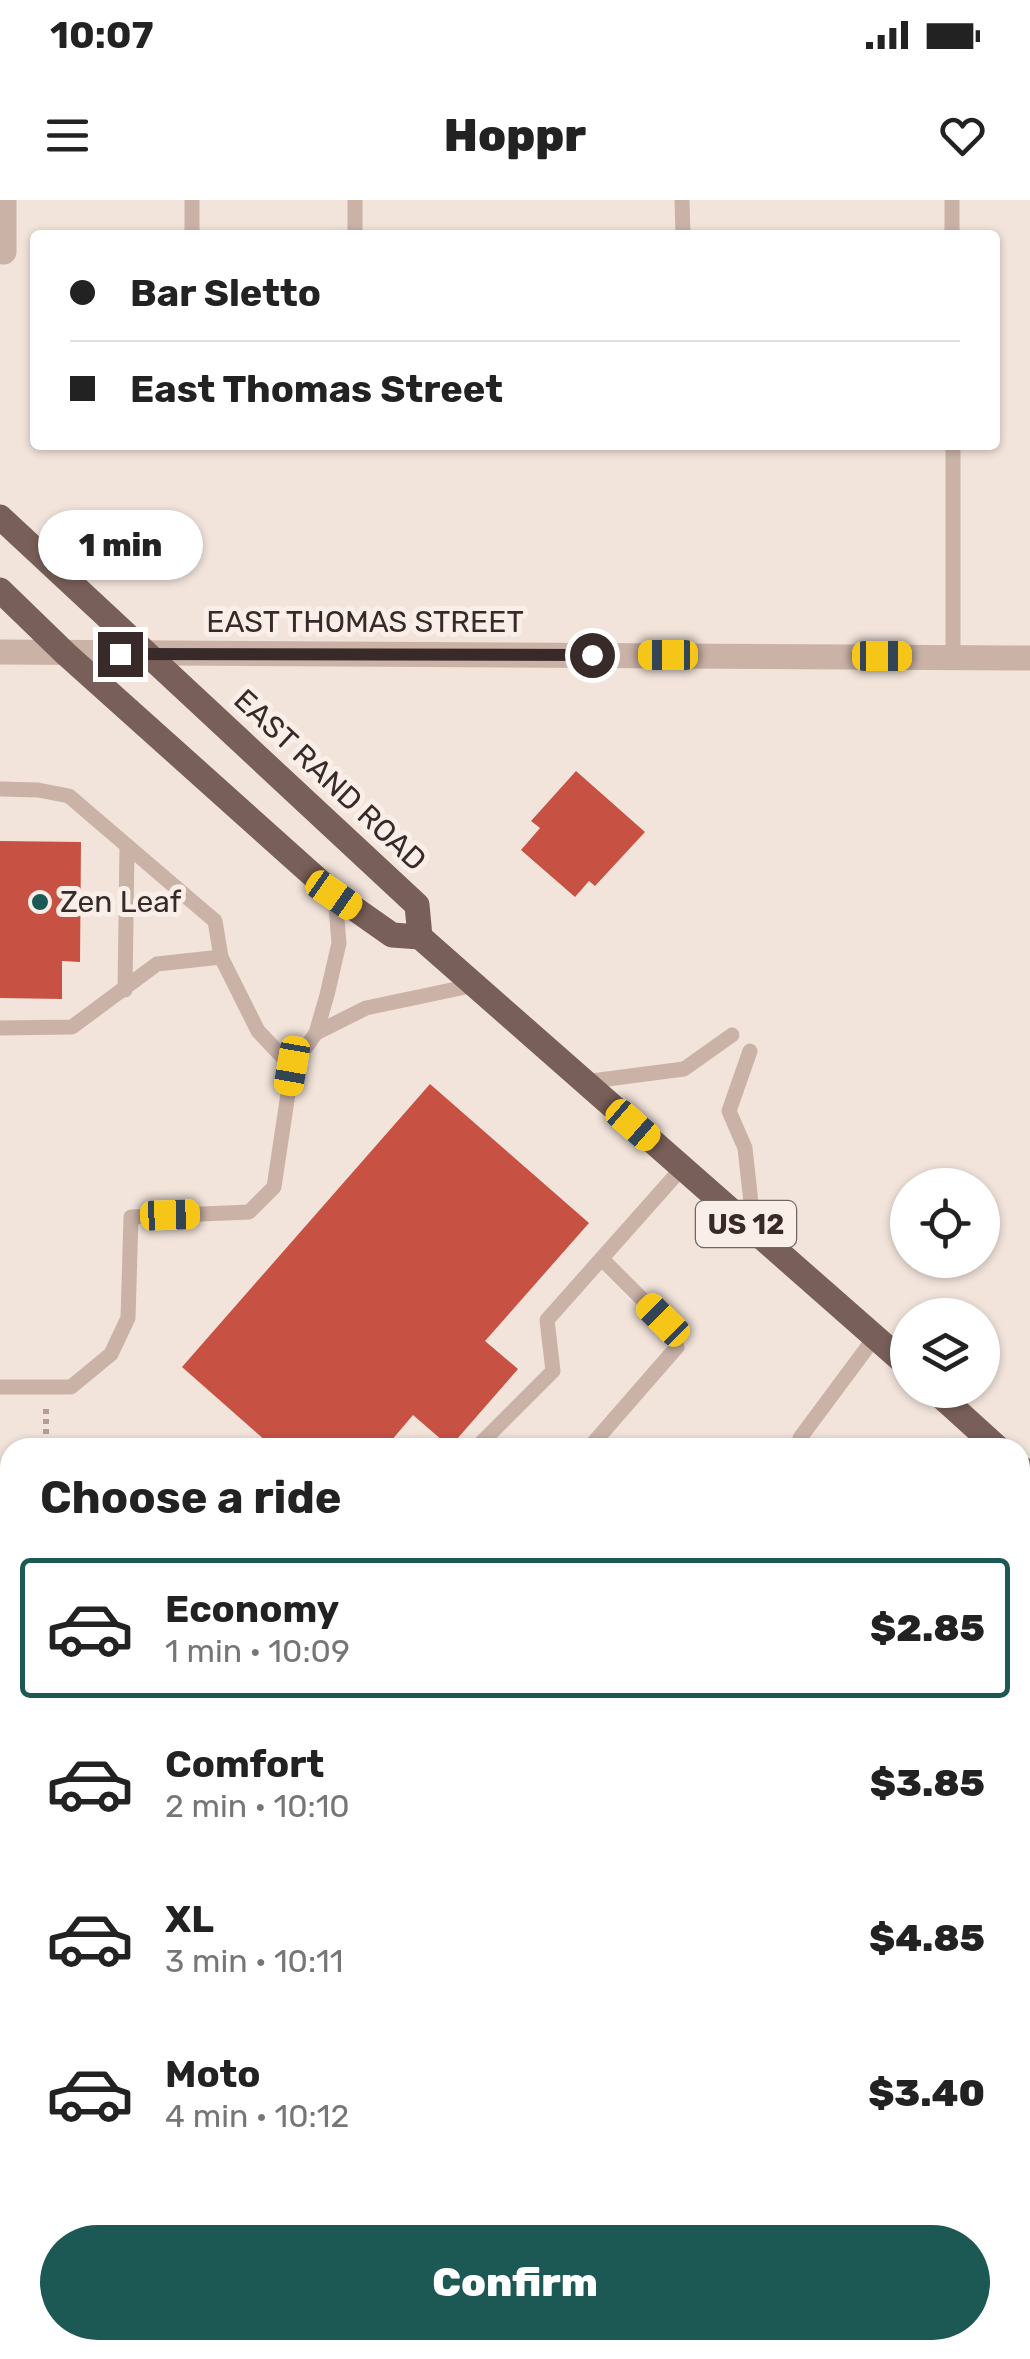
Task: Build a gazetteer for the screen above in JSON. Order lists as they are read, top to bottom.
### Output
{
  "streets": {
    "main road": ["EAST RAND ROAD", "US 12"],
    "street": ["EAST THOMAS STREET"]
  },
  "crossings": [
    ["EAST THOMAS STREET", "EAST RAND ROAD"]
  ],
  "places": ["Zen Leaf"],
  "page": {
    "status": "10:07",
    "header": "Hoppr",
    "banner": ["Bar Sletto", "East Thomas Street"],
    "bubble": "1 min",
    "heading": "Choose a ride",
    "list": [
      {
        "name": "Economy",
        "note": "1 min · 10:09",
        "value": "$2.85"
      },
      {
        "name": "Comfort",
        "note": "2 min · 10:10",
        "value": "$3.85"
      },
      {
        "name": "XL",
        "note": "3 min · 10:11",
        "value": "$4.85"
      },
      {
        "name": "Moto",
        "note": "4 min · 10:12",
        "value": "$3.40"
      }
    ],
    "buttons": "Confirm"
  }
}
